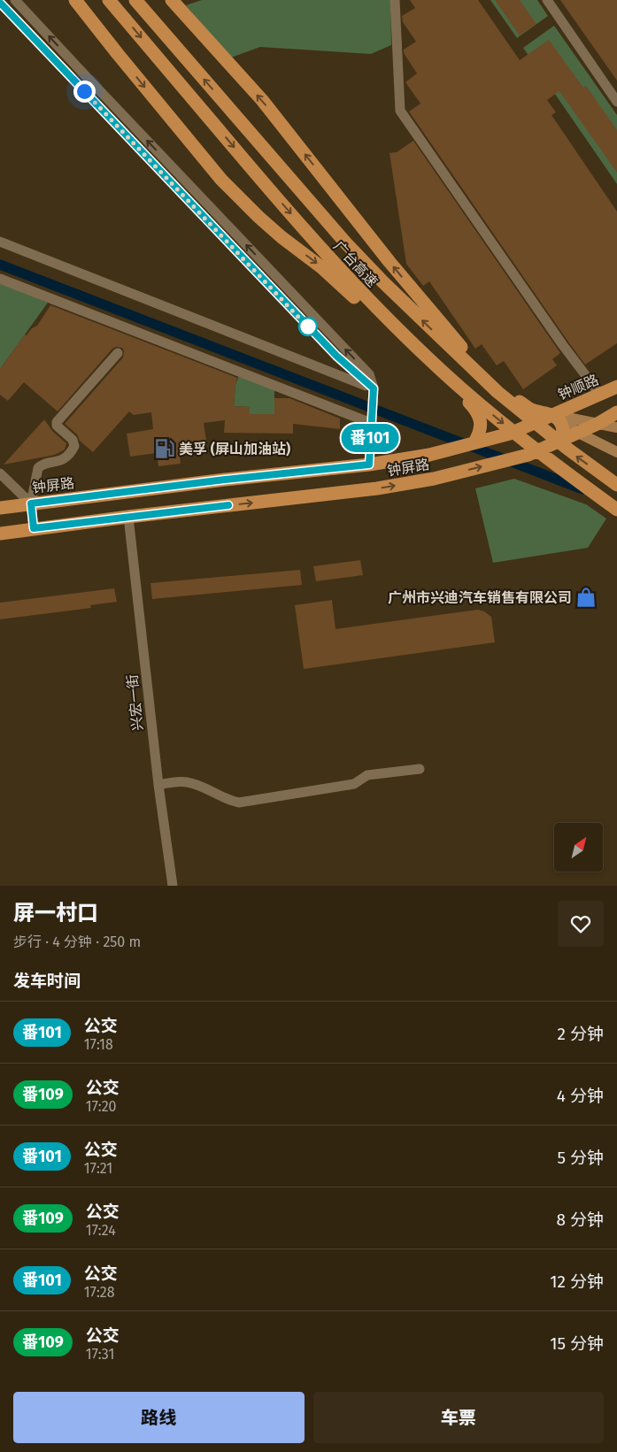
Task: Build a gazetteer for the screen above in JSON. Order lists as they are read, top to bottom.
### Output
{
  "streets": {
    "highway": ["广台高速", "钟顺路", "钟屏路"],
    "street": ["兴宏一街"]
  },
  "crossings": [
    ["钟顺路", "钟屏路"],
    ["钟屏路", "兴宏一街"]
  ],
  "places": {
    "fuel station": ["美孚 (屏山加油站)"],
    "shop": ["广州市兴迪汽车销售有限公司"]
  },
  "lines": ["bus line 番101"],
  "north": "top right",
  "page": {
    "on_map": "番101",
    "heading": [
      ["屏一村口", "步行 · 4 分钟 · 250 m"],
      "发车时间"
    ],
    "list": [
      {
        "mark": "番101",
        "name": "公交",
        "note": "17:18",
        "value": "2 分钟"
      },
      {
        "mark": "番109",
        "name": "公交",
        "note": "17:20",
        "value": "4 分钟"
      },
      {
        "mark": "番101",
        "name": "公交",
        "note": "17:21",
        "value": "5 分钟"
      },
      {
        "mark": "番109",
        "name": "公交",
        "note": "17:24",
        "value": "8 分钟"
      },
      {
        "mark": "番101",
        "name": "公交",
        "note": "17:28",
        "value": "12 分钟"
      },
      {
        "mark": "番109",
        "name": "公交",
        "note": "17:31",
        "value": "15 分钟"
      }
    ],
    "buttons": ["路线", "车票"]
  }
}
